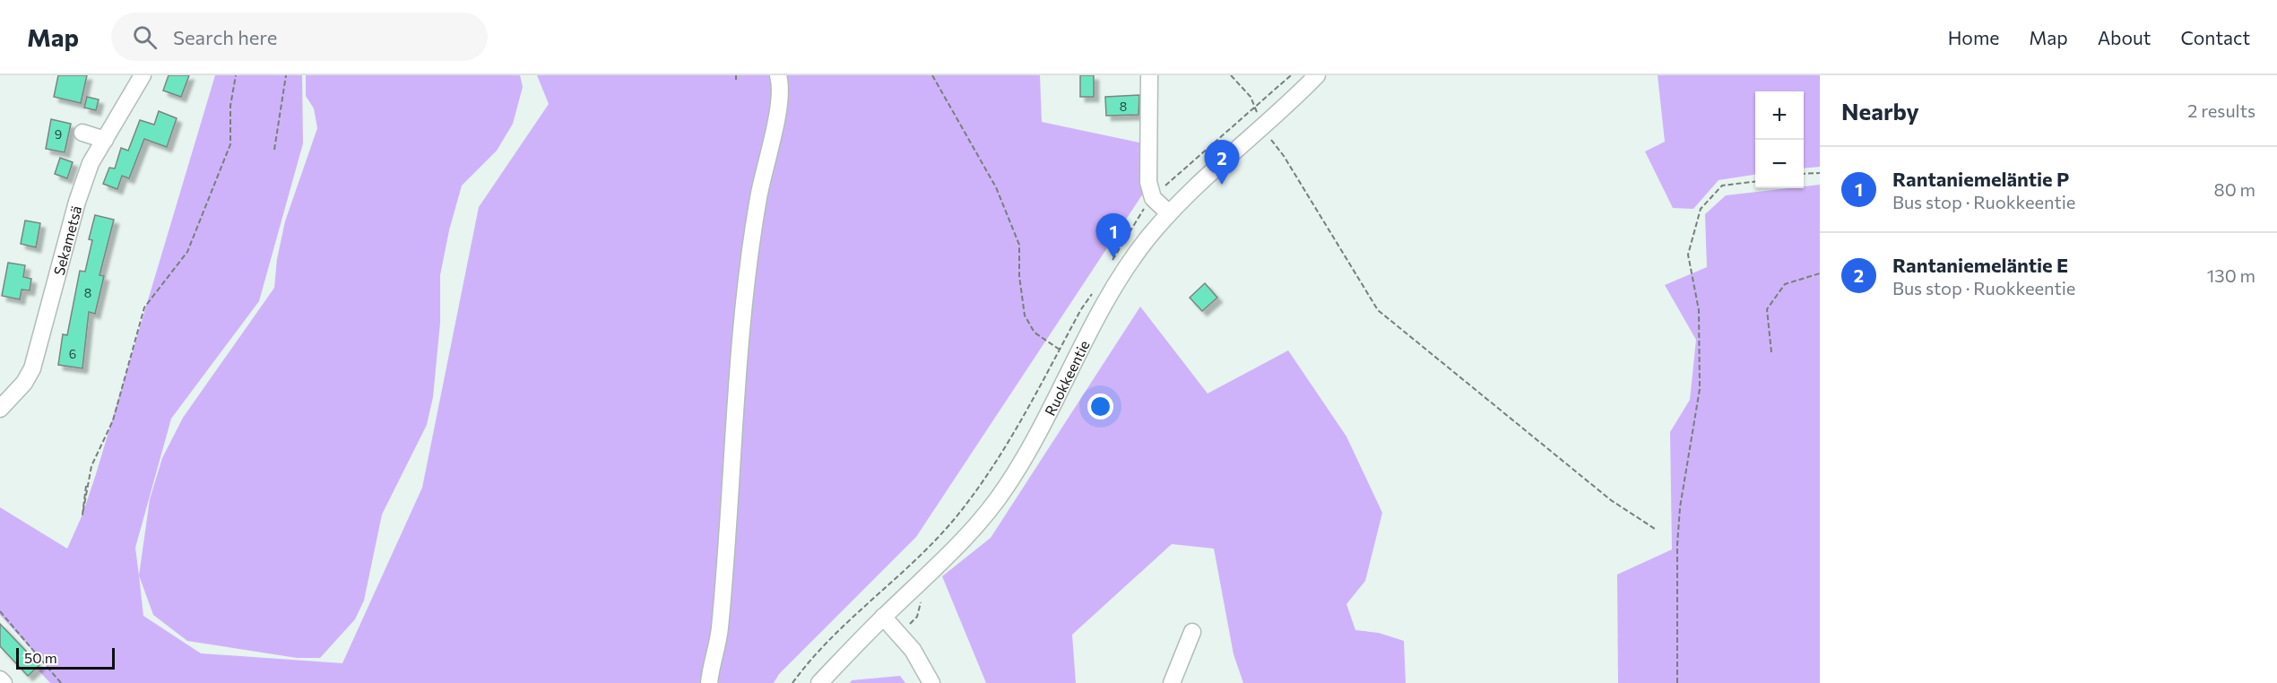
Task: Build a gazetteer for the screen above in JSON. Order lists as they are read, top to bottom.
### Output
{
  "streets": {
    "street": ["Sekametsä", "Ruokkeentie"]
  },
  "house_numbers": [
    "8",
    "9",
    "8",
    "6"
  ],
  "scale_bar": "50 m",
  "page": {
    "header": "Map",
    "search": "Search here",
    "nav": [
      "Home",
      "Map",
      "About",
      "Contact"
    ],
    "heading": ["Nearby", "2 results"],
    "map_buttons": ["+", "−"],
    "pins": ["2", "1"],
    "list": [
      {
        "mark": "1",
        "name": "Rantaniemeläntie P",
        "note": "Bus stop · Ruokkeentie",
        "value": "80 m"
      },
      {
        "mark": "2",
        "name": "Rantaniemeläntie E",
        "note": "Bus stop · Ruokkeentie",
        "value": "130 m"
      }
    ],
    "scale": "50 m"
  }
}
